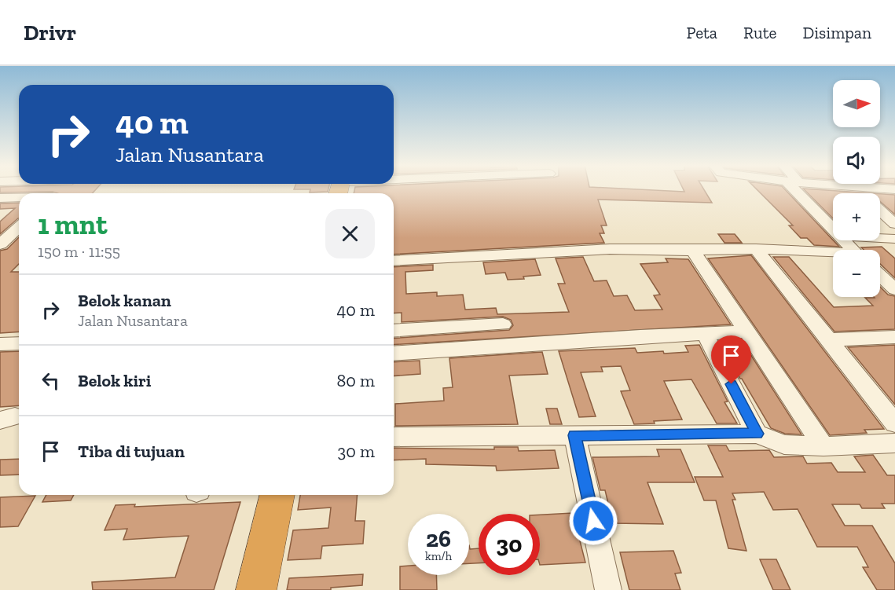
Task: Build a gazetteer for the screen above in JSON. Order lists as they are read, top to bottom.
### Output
{
  "north": "right",
  "page": {
    "header": "Drivr",
    "nav": ["Peta", "Rute", "Disimpan"],
    "map_buttons": ["+", "−"],
    "turn": ["40 m", "Jalan Nusantara"],
    "heading": ["1 mnt", "150 m · 11:55"],
    "list": [
      {
        "name": "Belok kanan",
        "note": "Jalan Nusantara",
        "value": "40 m"
      },
      {
        "name": "Belok kiri",
        "value": "80 m"
      },
      {
        "name": "Tiba di tujuan",
        "value": "30 m"
      }
    ],
    "speed": "26 km/h",
    "limit": "30"
  }
}
